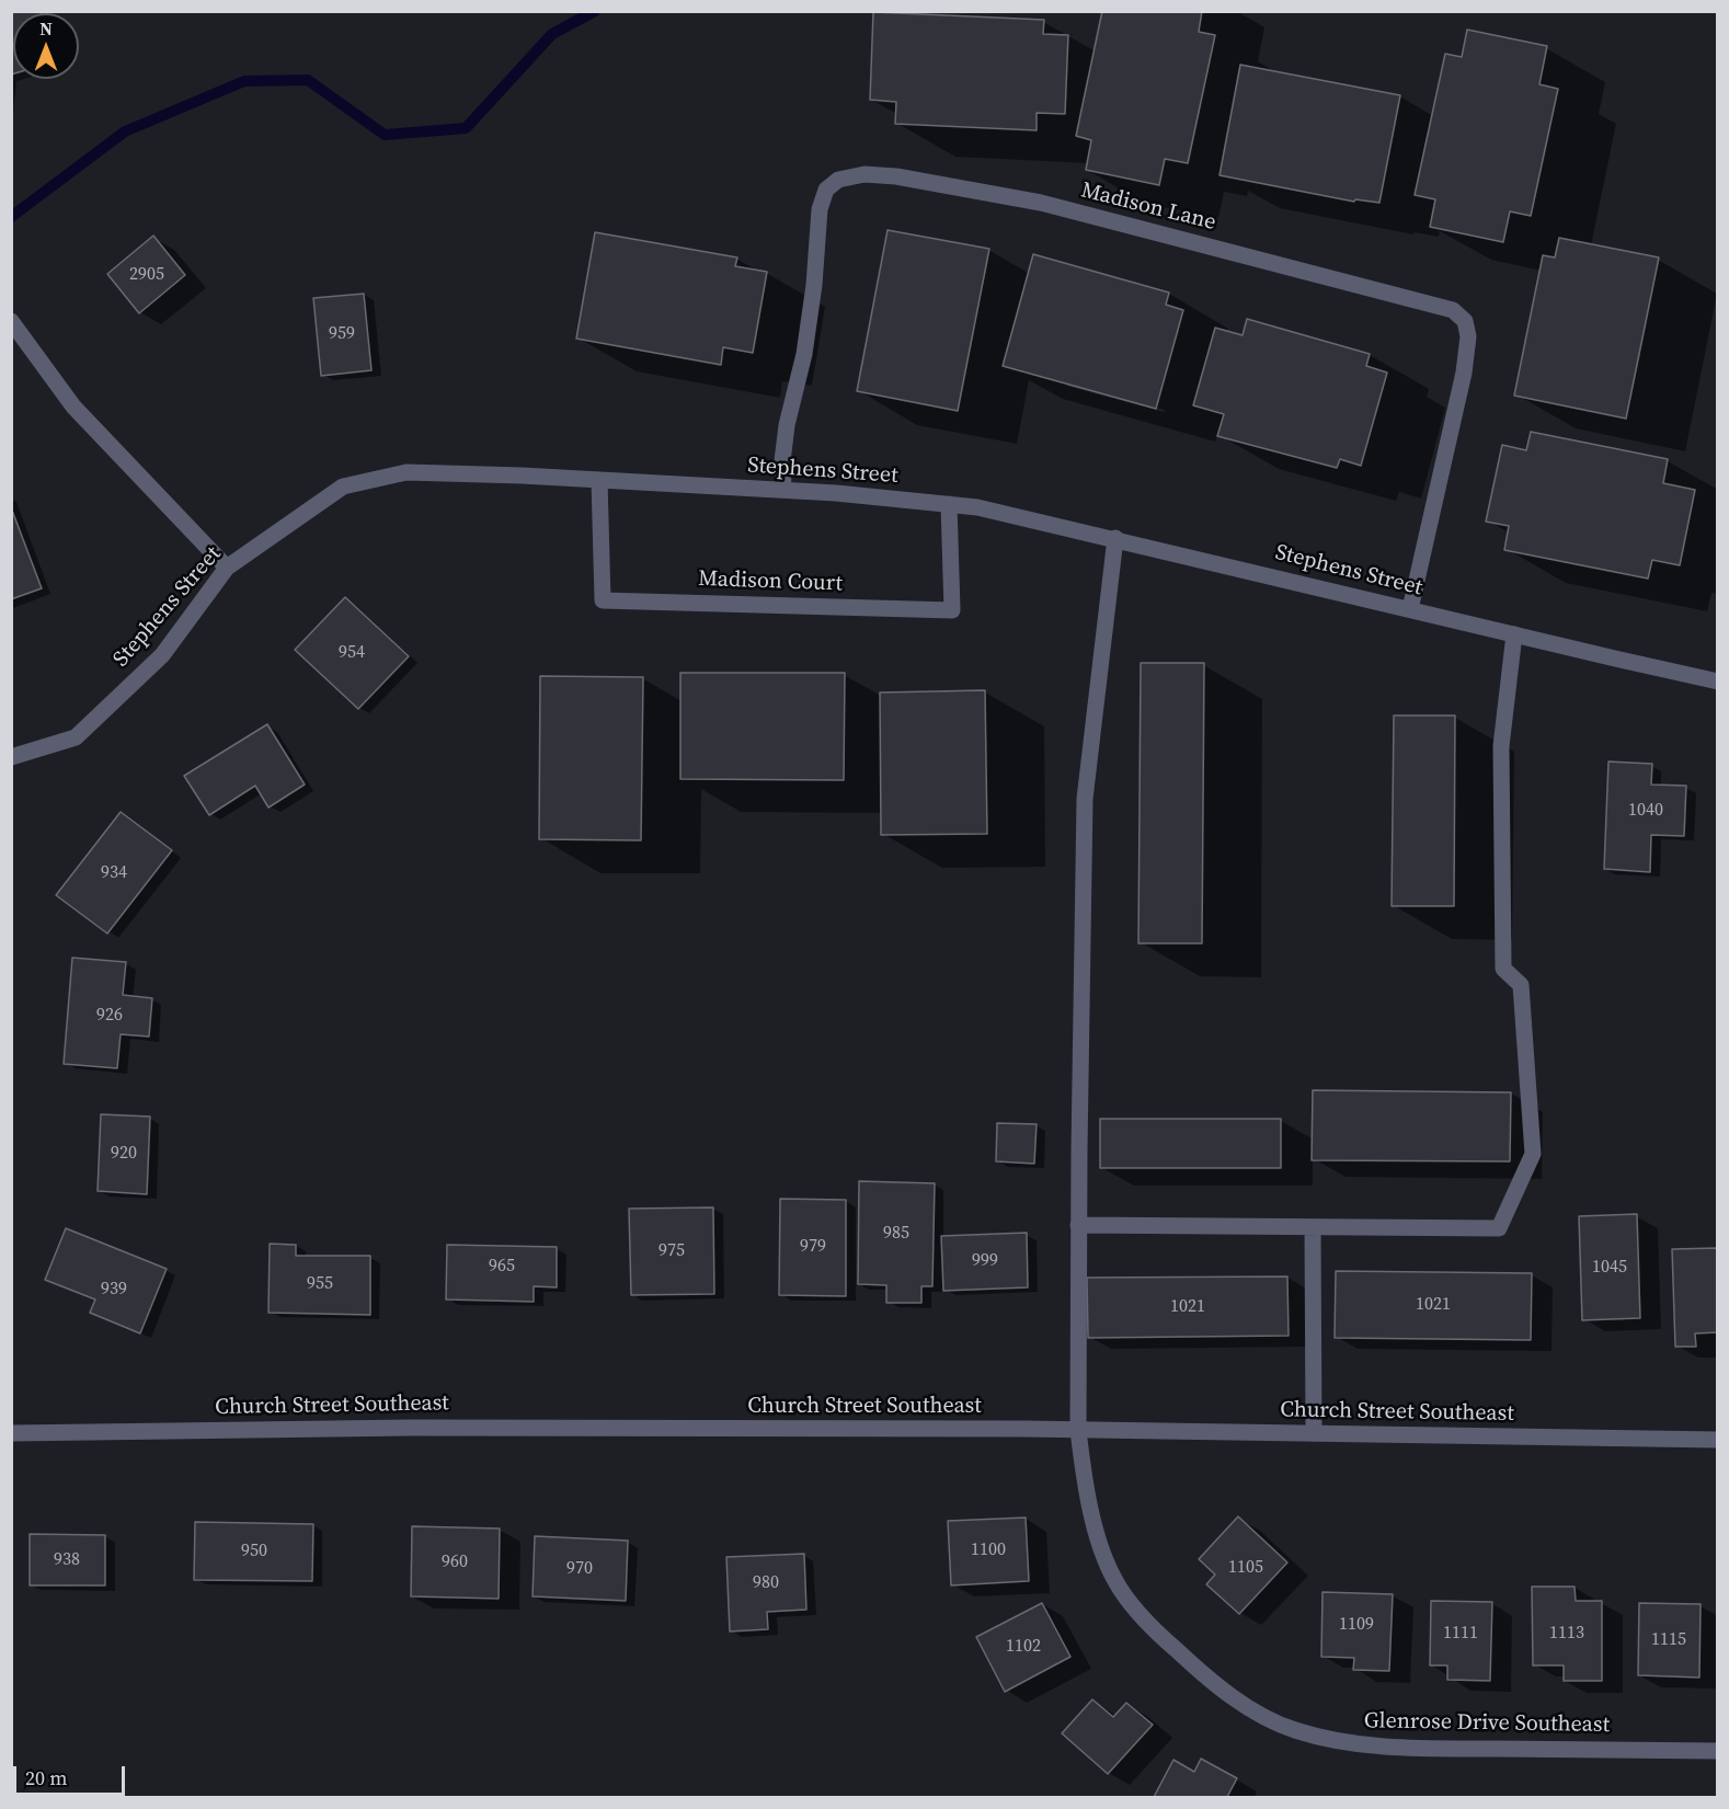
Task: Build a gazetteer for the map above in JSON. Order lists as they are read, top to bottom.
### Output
{
  "streets": {
    "street": [
      "Madison Lane",
      "Stephens Street",
      "Madison Court",
      "Church Street Southeast",
      "Glenrose Drive Southeast"
    ]
  },
  "crossings": [
    ["Madison Lane", "Stephens Street"],
    ["Stephens Street", "Madison Court"],
    ["Stephens Street", "Glenrose Drive Southeast"],
    ["Church Street Southeast", "Glenrose Drive Southeast"]
  ],
  "house_numbers": [
    "2905",
    "959",
    "954",
    "1040",
    "934",
    "926",
    "920",
    "985",
    "979",
    "975",
    "999",
    "965",
    "1045",
    "955",
    "939",
    "1021",
    "1021",
    "1100",
    "950",
    "938",
    "960",
    "1105",
    "970",
    "980",
    "1109",
    "1111",
    "1113",
    "1115",
    "1102"
  ],
  "scale_bar": "20 m",
  "north": "top"
}
